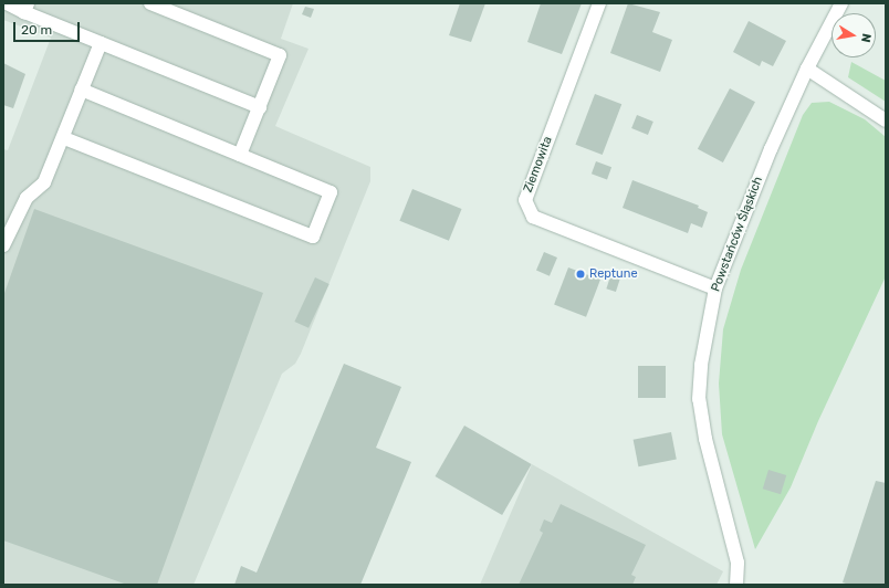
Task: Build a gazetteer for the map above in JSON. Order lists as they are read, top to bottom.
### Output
{
  "streets": {
    "street": ["Ziemowita", "Powstańców Śląskich"]
  },
  "crossings": [
    ["Ziemowita", "Powstańców Śląskich"]
  ],
  "places": ["Reptune"],
  "scale_bar": "20 m",
  "north": "right"
}
